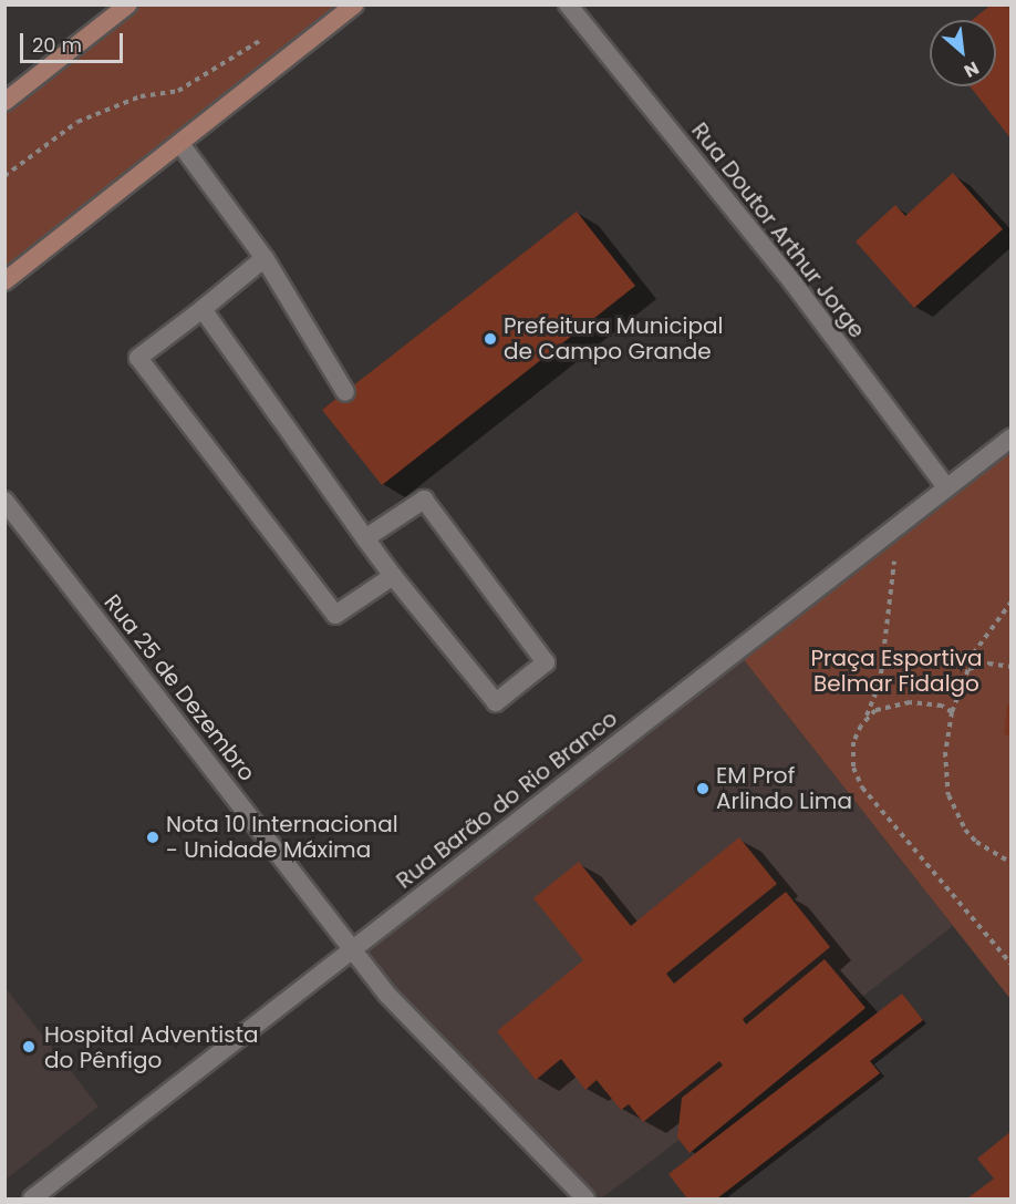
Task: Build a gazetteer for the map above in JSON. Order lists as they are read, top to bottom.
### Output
{
  "streets": {
    "street": ["Rua Doutor Arthur Jorge", "Rua 25 de Dezembro", "Rua Barão do Rio Branco"]
  },
  "crossings": [
    ["Rua Doutor Arthur Jorge", "Rua Barão do Rio Branco"],
    ["Rua 25 de Dezembro", "Rua Barão do Rio Branco"]
  ],
  "parks": ["Praça Esportiva Belmar Fidalgo"],
  "places": [
    "Prefeitura Municipal de Campo Grande",
    "EM Prof Arlindo Lima",
    "Nota 10 Internacional - Unidade Máxima",
    "Hospital Adventista do Pênfigo"
  ],
  "scale_bar": "20 m",
  "north": "bottom right"
}
